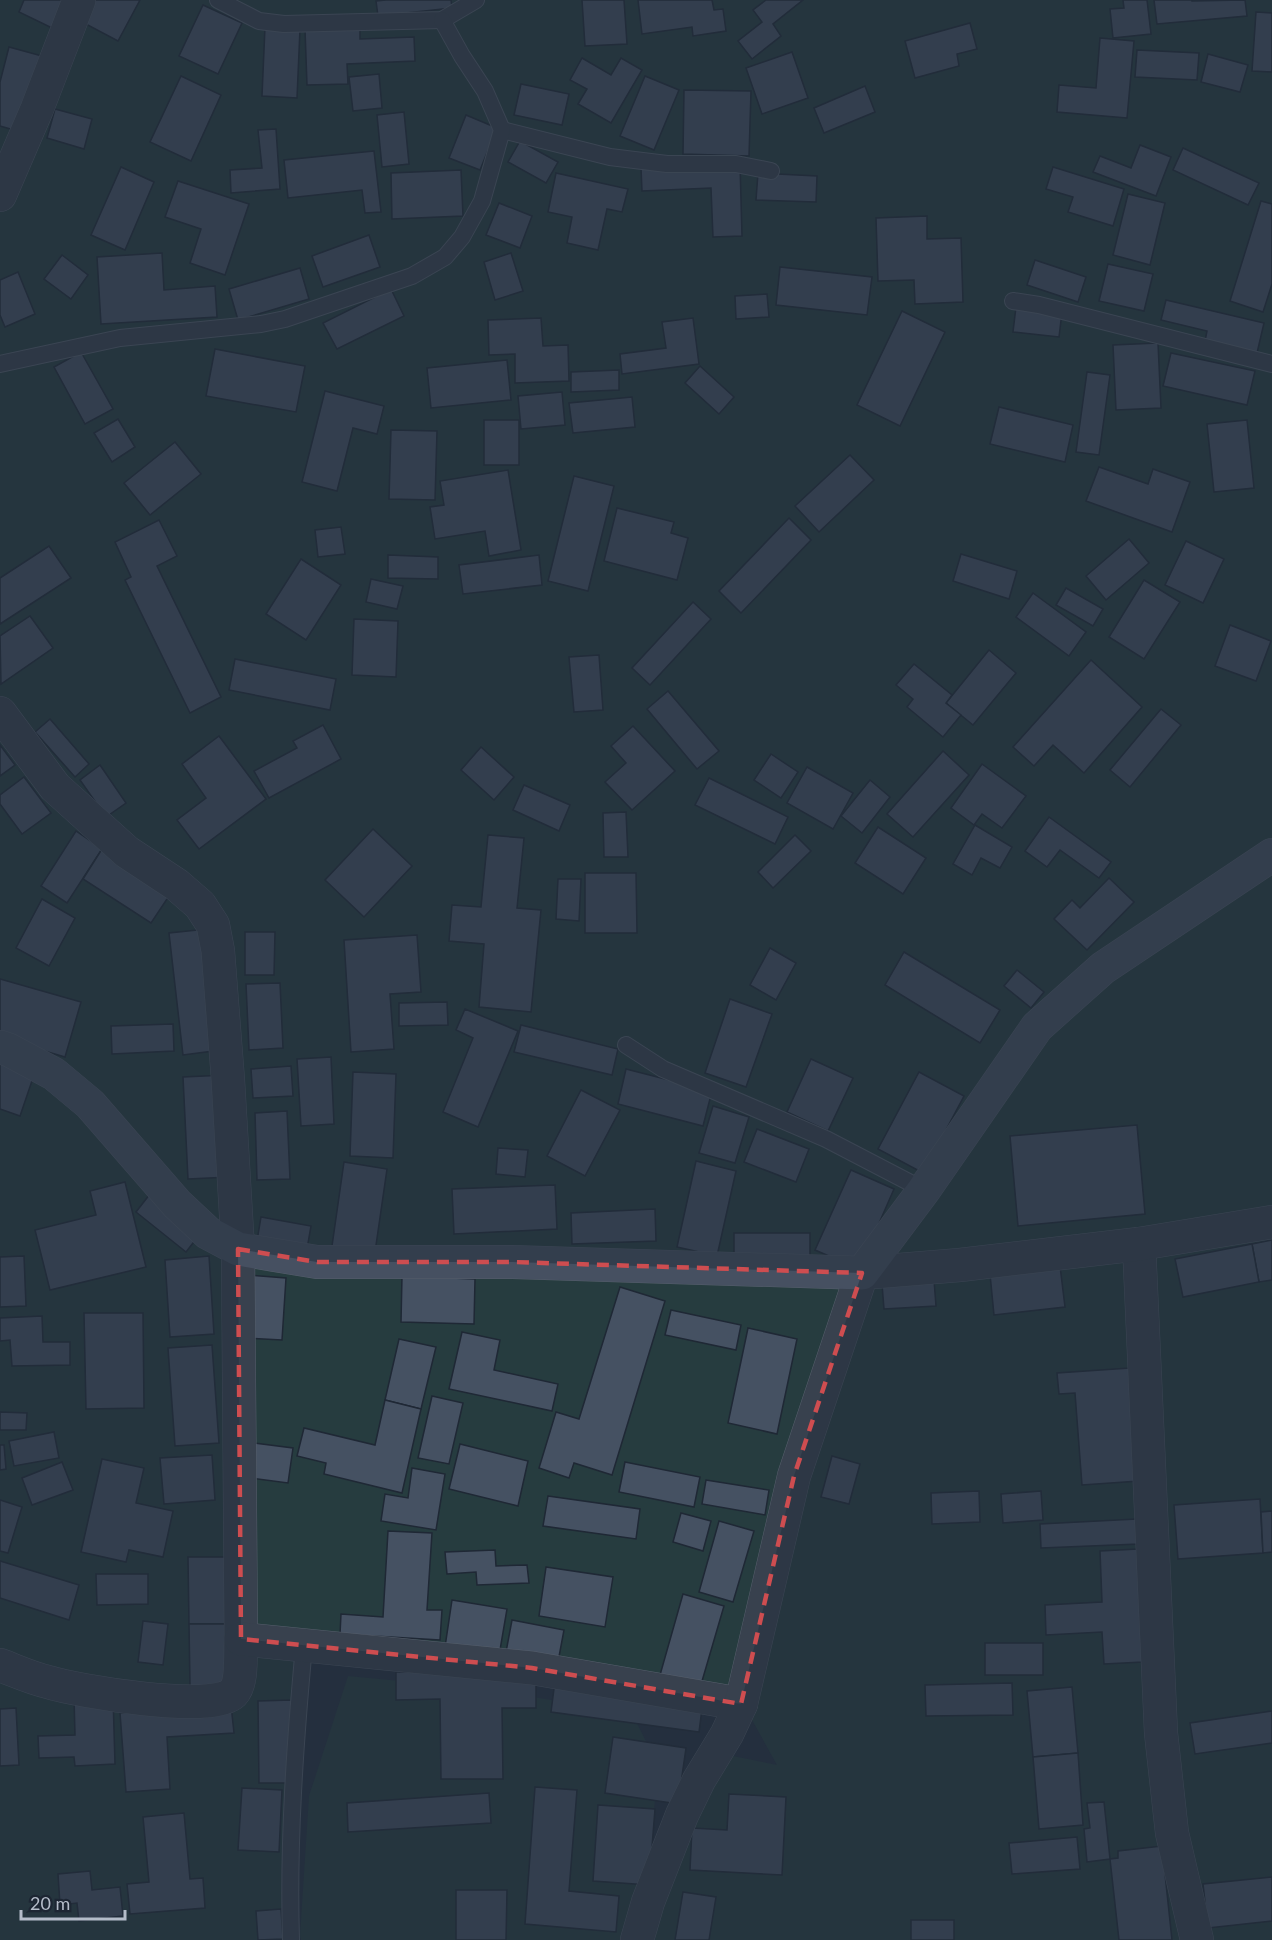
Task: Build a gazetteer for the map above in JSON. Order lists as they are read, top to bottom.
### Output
{
  "scale_bar": "20 m"
}
